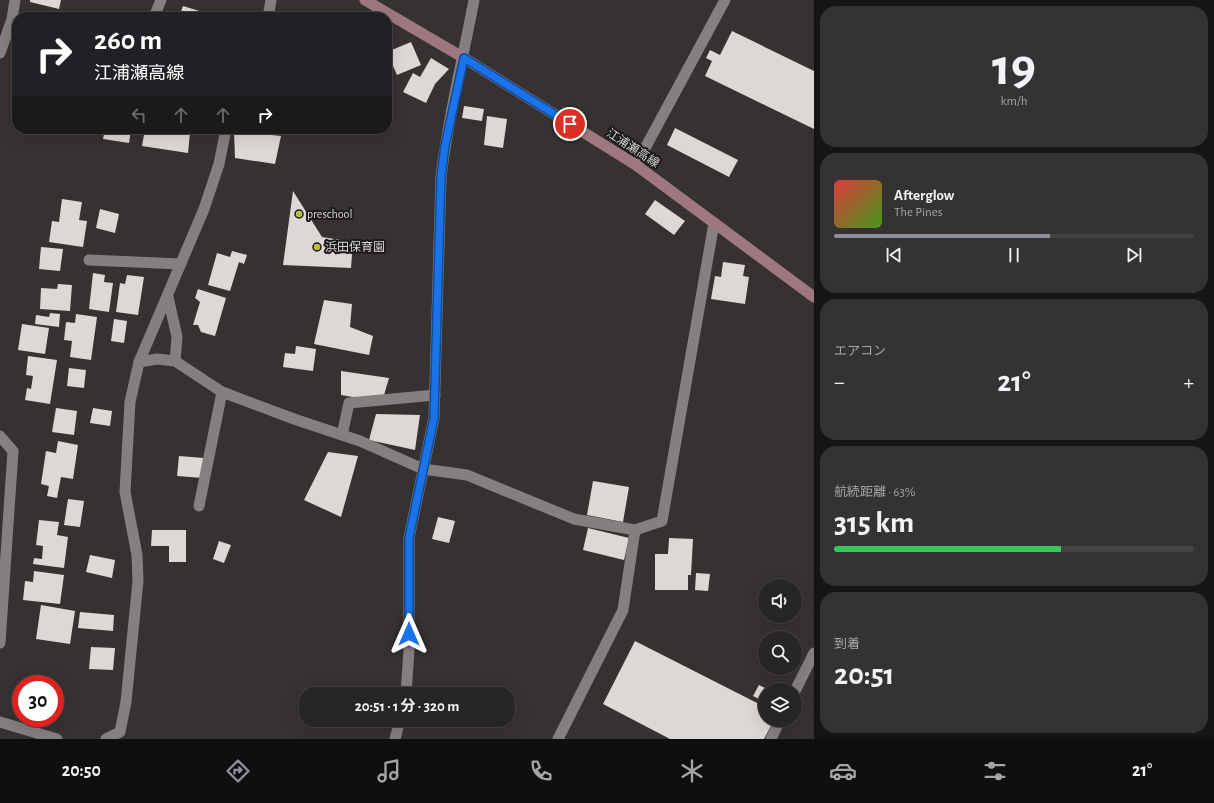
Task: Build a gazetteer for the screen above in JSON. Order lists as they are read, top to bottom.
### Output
{
  "streets": {
    "main road": ["江浦瀬高線"]
  },
  "places": ["preschool", "浜田保育園"],
  "page": {
    "tile": [
      ["19", "km/h"],
      "エアコン",
      ["航続距離 · 63%", "315 km"],
      ["到着", "20:51"]
    ],
    "turn": ["260 m", "江浦瀬高線"],
    "song": ["Afterglow", "The Pines"],
    "heat": ["−", "21°", "+"],
    "limit": "30",
    "trip": "20:51 · 1 分 · 320 m",
    "tabs": ["20:50", "21°"]
  }
}
